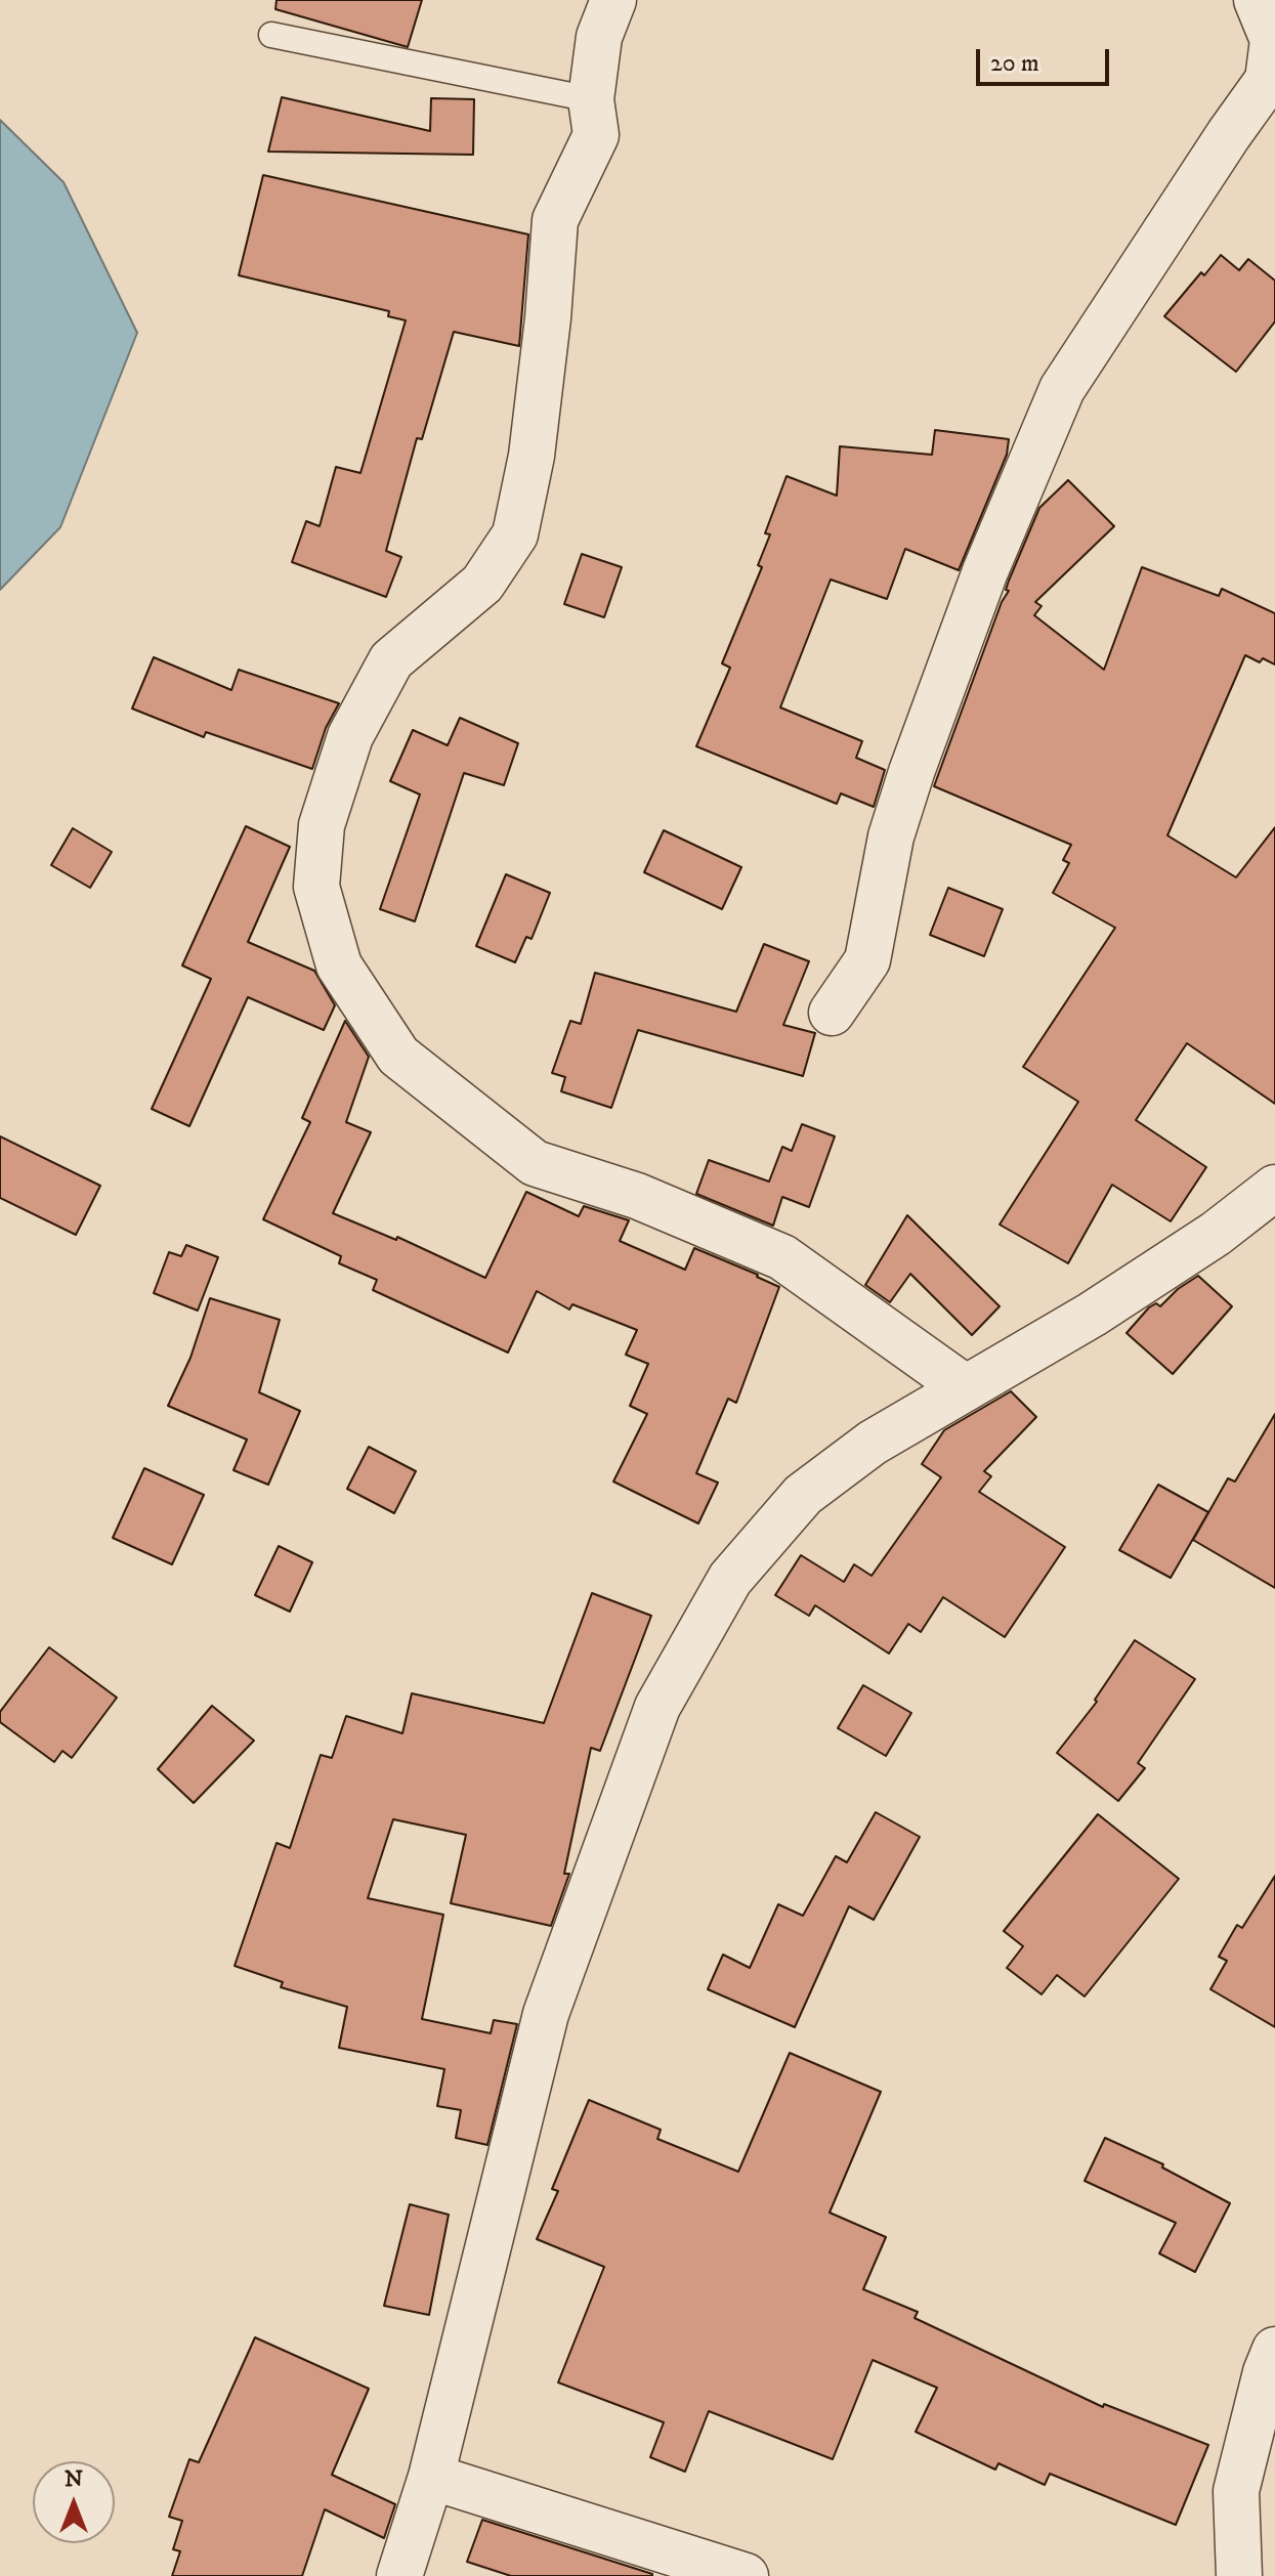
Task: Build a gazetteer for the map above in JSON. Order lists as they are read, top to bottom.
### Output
{
  "scale_bar": "20 m",
  "north": "top"
}
